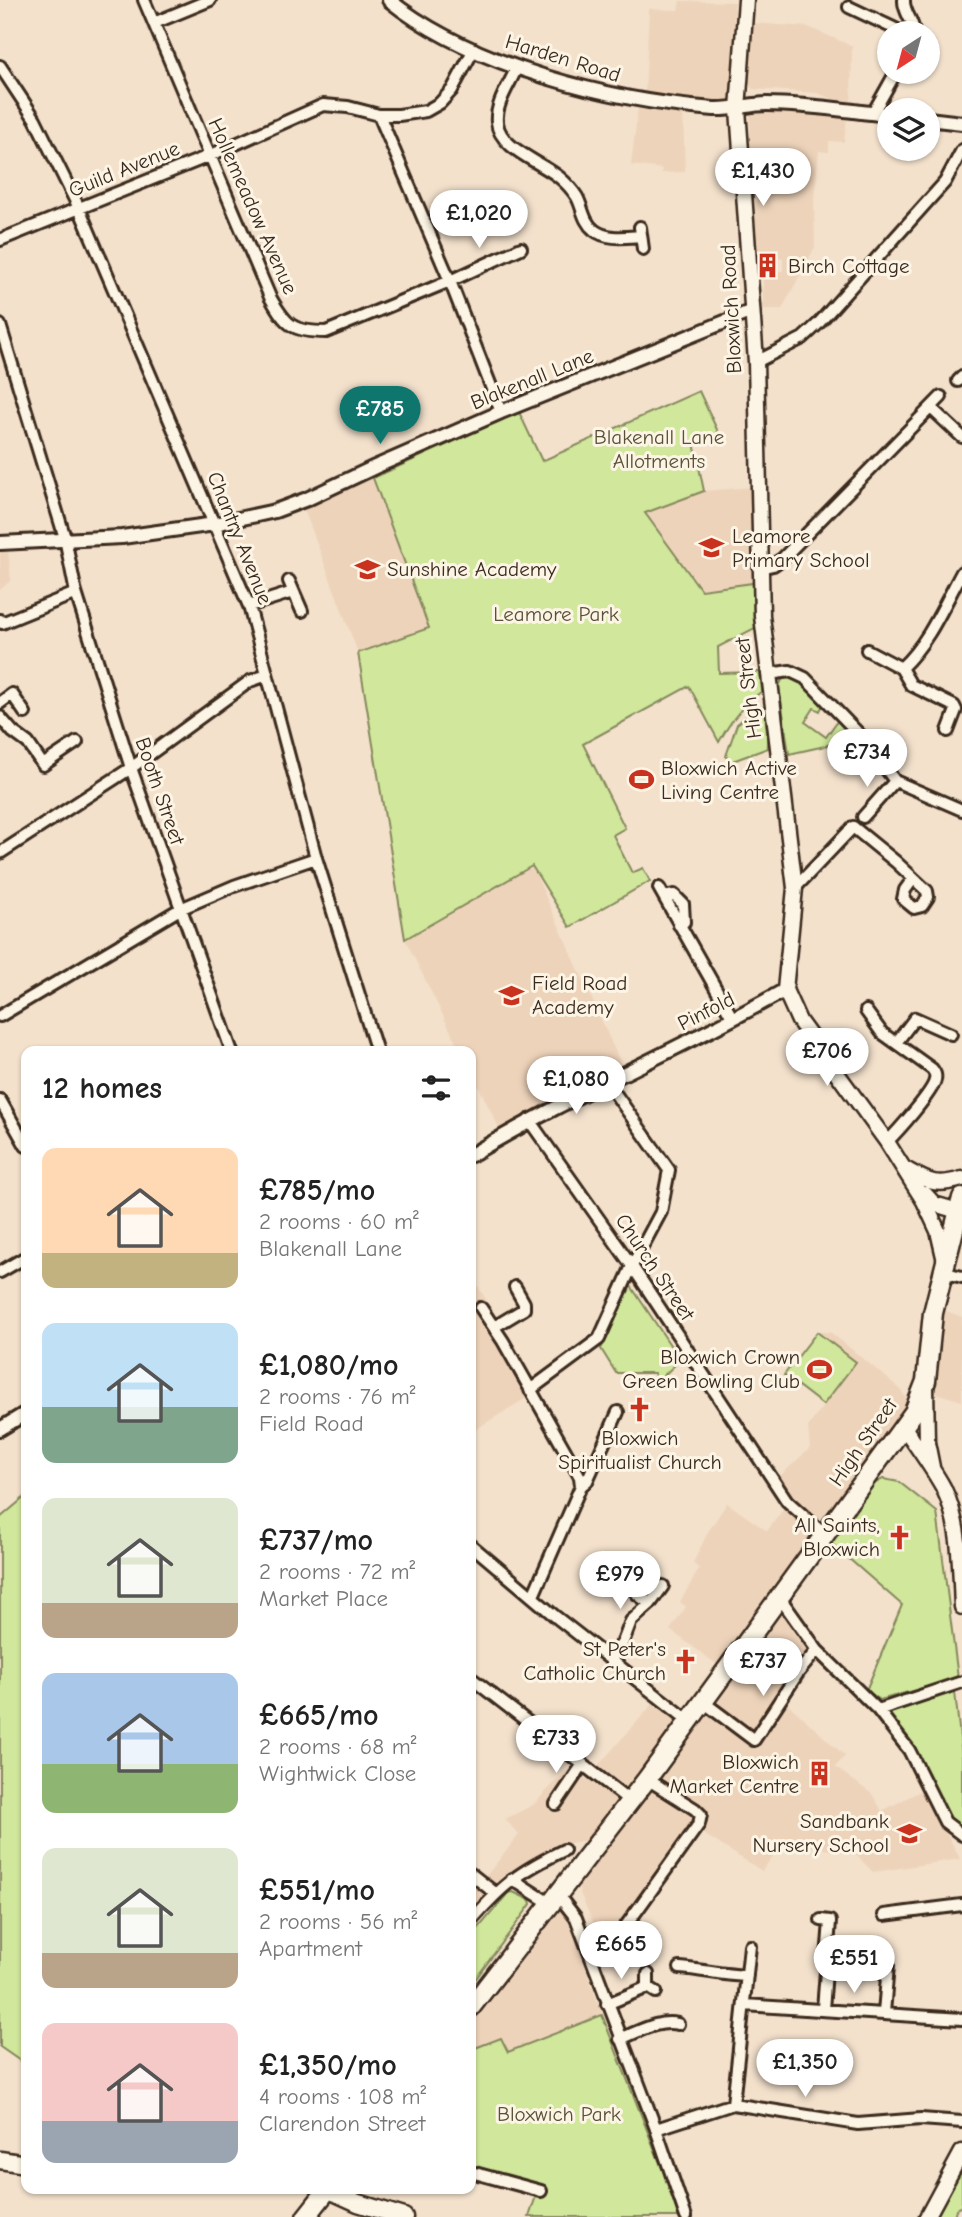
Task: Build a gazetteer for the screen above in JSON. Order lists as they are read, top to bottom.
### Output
{
  "streets": {
    "highway": ["High Street"],
    "main road": ["Bloxwich Road"],
    "street": [
      "Harden Road",
      "Guild Avenue",
      "Hollemeadow Avenue",
      "Blakenall Lane",
      "Chantry Avenue",
      "Booth Street",
      "Pinfold",
      "Church Street"
    ]
  },
  "crossings": [
    ["Harden Road", "Guild Avenue"],
    ["Harden Road", "Bloxwich Road"],
    ["Guild Avenue", "Hollemeadow Avenue"],
    ["Guild Avenue", "Chantry Avenue"],
    ["Bloxwich Road", "Blakenall Lane"],
    ["Bloxwich Road", "High Street"],
    ["Blakenall Lane", "Chantry Avenue"],
    ["Blakenall Lane", "Booth Street"],
    ["High Street", "Pinfold"],
    ["High Street", "Church Street"],
    ["Pinfold", "Church Street"]
  ],
  "parks": ["Blakenall Lane Allotments", "Leamore Park", "Bloxwich Park"],
  "places": {
    "building": ["Birch Cottage", "Bloxwich Market Centre"],
    "school or university": [
      "Leamore Primary School",
      "Sunshine Academy",
      "Field Road Academy",
      "Sandbank Nursery School"
    ],
    "sports": ["Bloxwich Active Living Centre", "Bloxwich Crown Green Bowling Club"],
    "church": ["Bloxwich Spiritualist Church", "All Saints, Bloxwich", "St Peter's Catholic Church"]
  },
  "north": "bottom left",
  "page": {
    "price": [
      "£1,430",
      "£1,020",
      "£785",
      "£734",
      "£706",
      "£1,080",
      "£979",
      "£737",
      "£733",
      "£665",
      "£551",
      "£1,350"
    ],
    "heading": "12 homes",
    "list": [
      {
        "name": "£785/mo",
        "note": "2 rooms · 60 m² · Blakenall Lane"
      },
      {
        "name": "£1,080/mo",
        "note": "2 rooms · 76 m² · Field Road"
      },
      {
        "name": "£737/mo",
        "note": "2 rooms · 72 m² · Market Place"
      },
      {
        "name": "£665/mo",
        "note": "2 rooms · 68 m² · Wightwick Close"
      },
      {
        "name": "£551/mo",
        "note": "2 rooms · 56 m² · Apartment"
      },
      {
        "name": "£1,350/mo",
        "note": "4 rooms · 108 m² · Clarendon Street"
      }
    ]
  }
}
